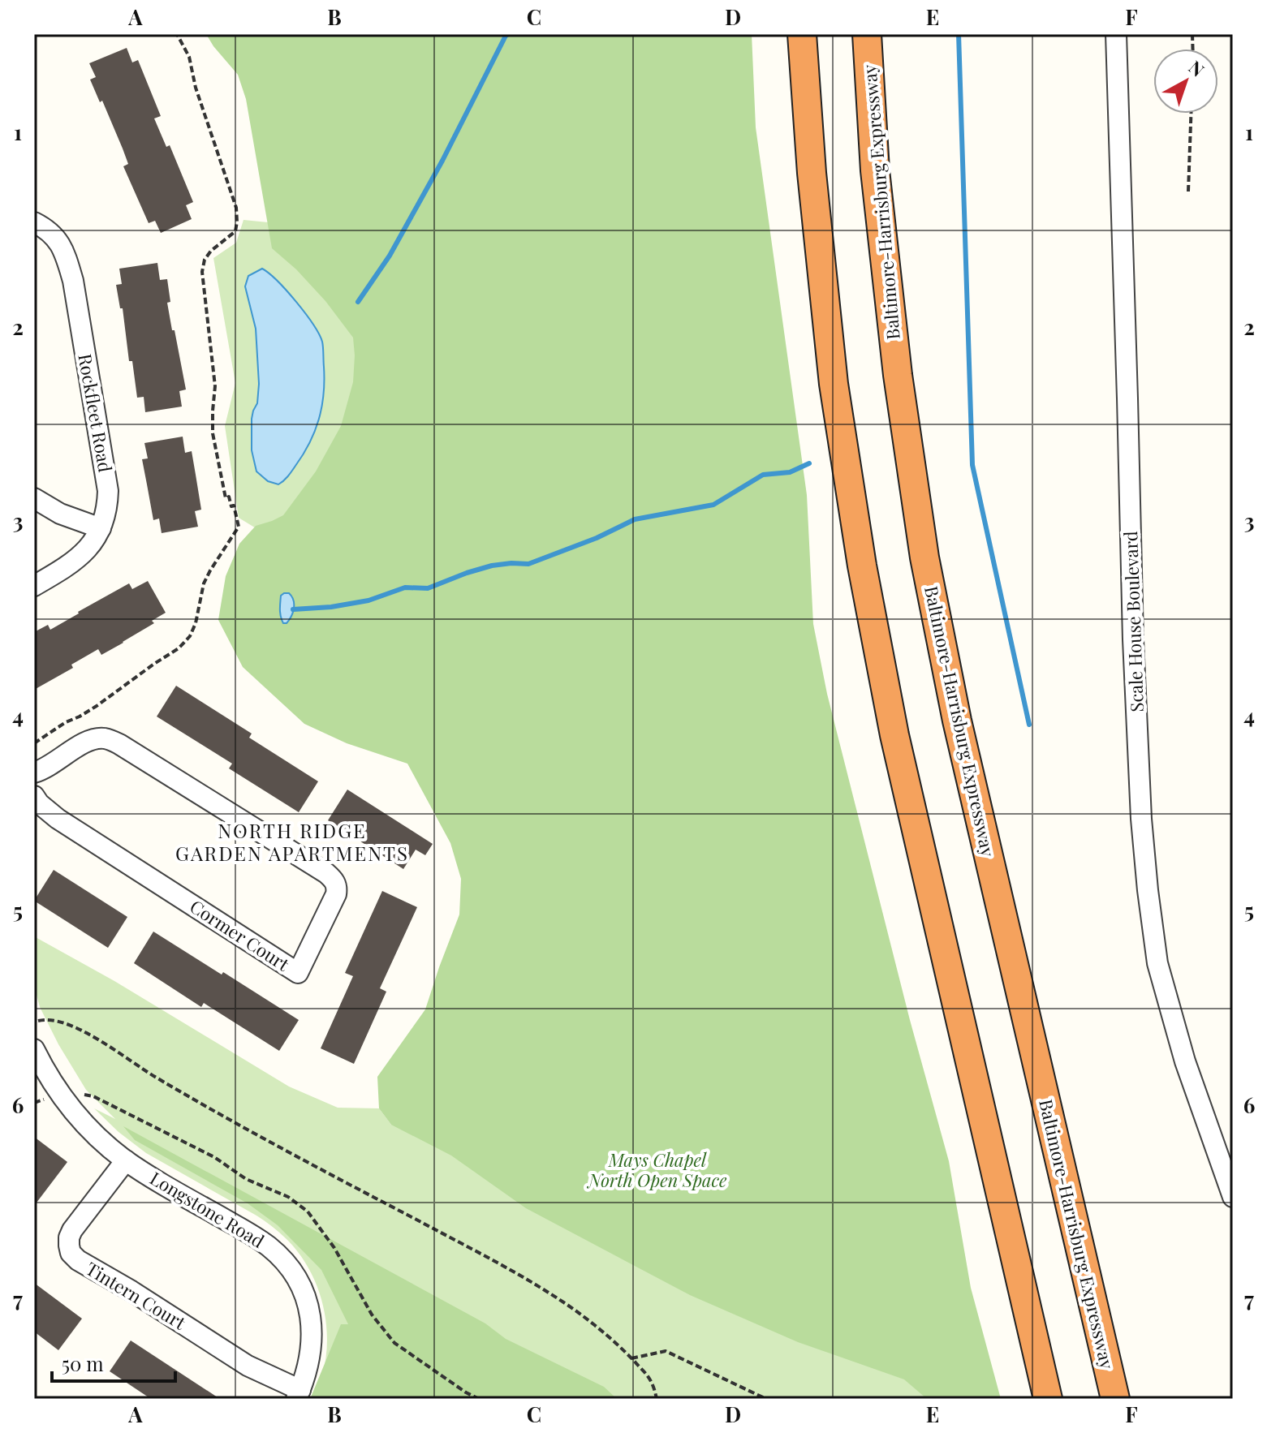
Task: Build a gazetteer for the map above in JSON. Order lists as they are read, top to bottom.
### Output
{
  "streets": {
    "highway": ["Baltimore-Harrisburg Expressway"],
    "street": [
      "Rockfleet Road",
      "Scale House Boulevard",
      "Cormer Court",
      "Longstone Road",
      "Tintern Court"
    ]
  },
  "crossings": [
    ["Longstone Road", "Tintern Court"]
  ],
  "districts": ["NORTH RIDGE GARDEN APARTMENTS"],
  "parks": ["Mays Chapel North Open Space"],
  "scale_bar": "50 m",
  "north": "top right",
  "grid": {
    "columns": [
      "A",
      "B",
      "C",
      "D",
      "E",
      "F"
    ],
    "rows": [
      "1",
      "2",
      "3",
      "4",
      "5",
      "6",
      "7"
    ]
  }
}
